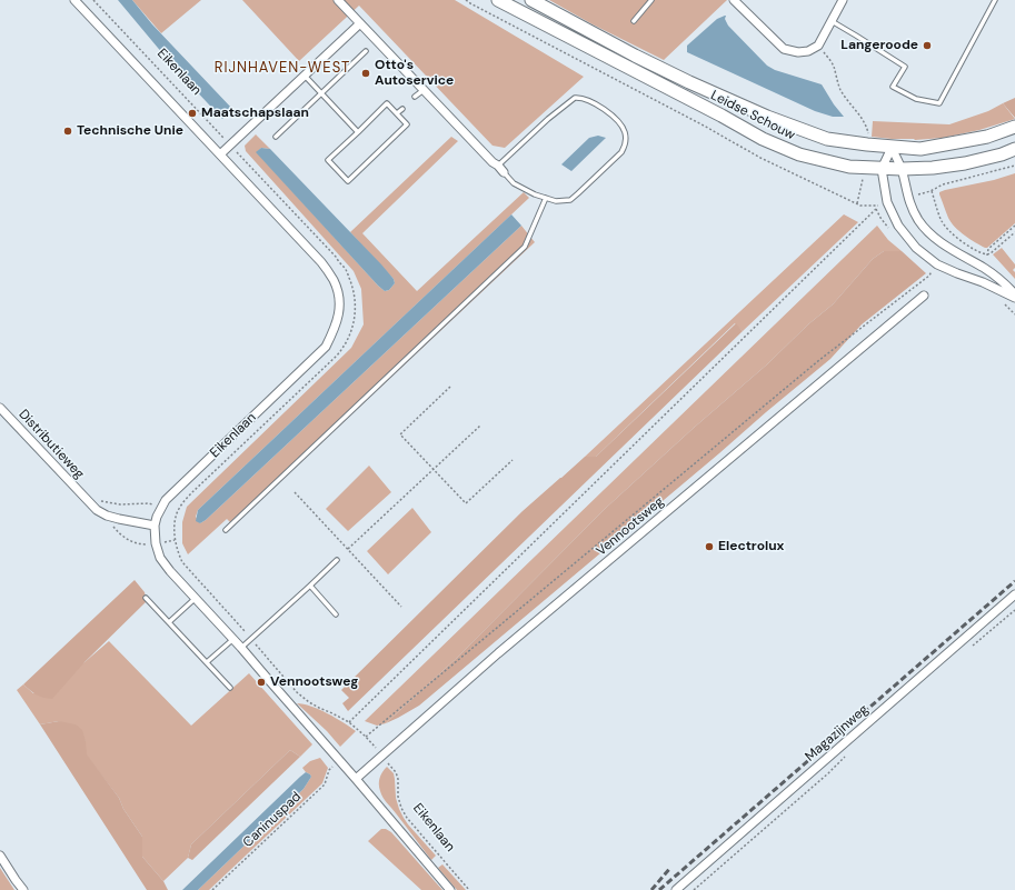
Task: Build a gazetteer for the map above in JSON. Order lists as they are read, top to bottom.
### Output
{
  "streets": {
    "street": [
      "Eikenlaan",
      "Leidse Schouw",
      "Distributieweg",
      "Vennootsweg",
      "Magazijnweg"
    ],
    "path": ["Caninuspad"]
  },
  "crossings": [
    ["Eikenlaan", "Distributieweg"],
    ["Eikenlaan", "Vennootsweg"],
    ["Eikenlaan", "Caninuspad"]
  ],
  "districts": ["RIJNHAVEN-WEST"],
  "places": [
    "Langeroode",
    "Otto's Autoservice",
    "Maatschapslaan",
    "Technische Unie",
    "Electrolux",
    "Vennootsweg"
  ]
}
